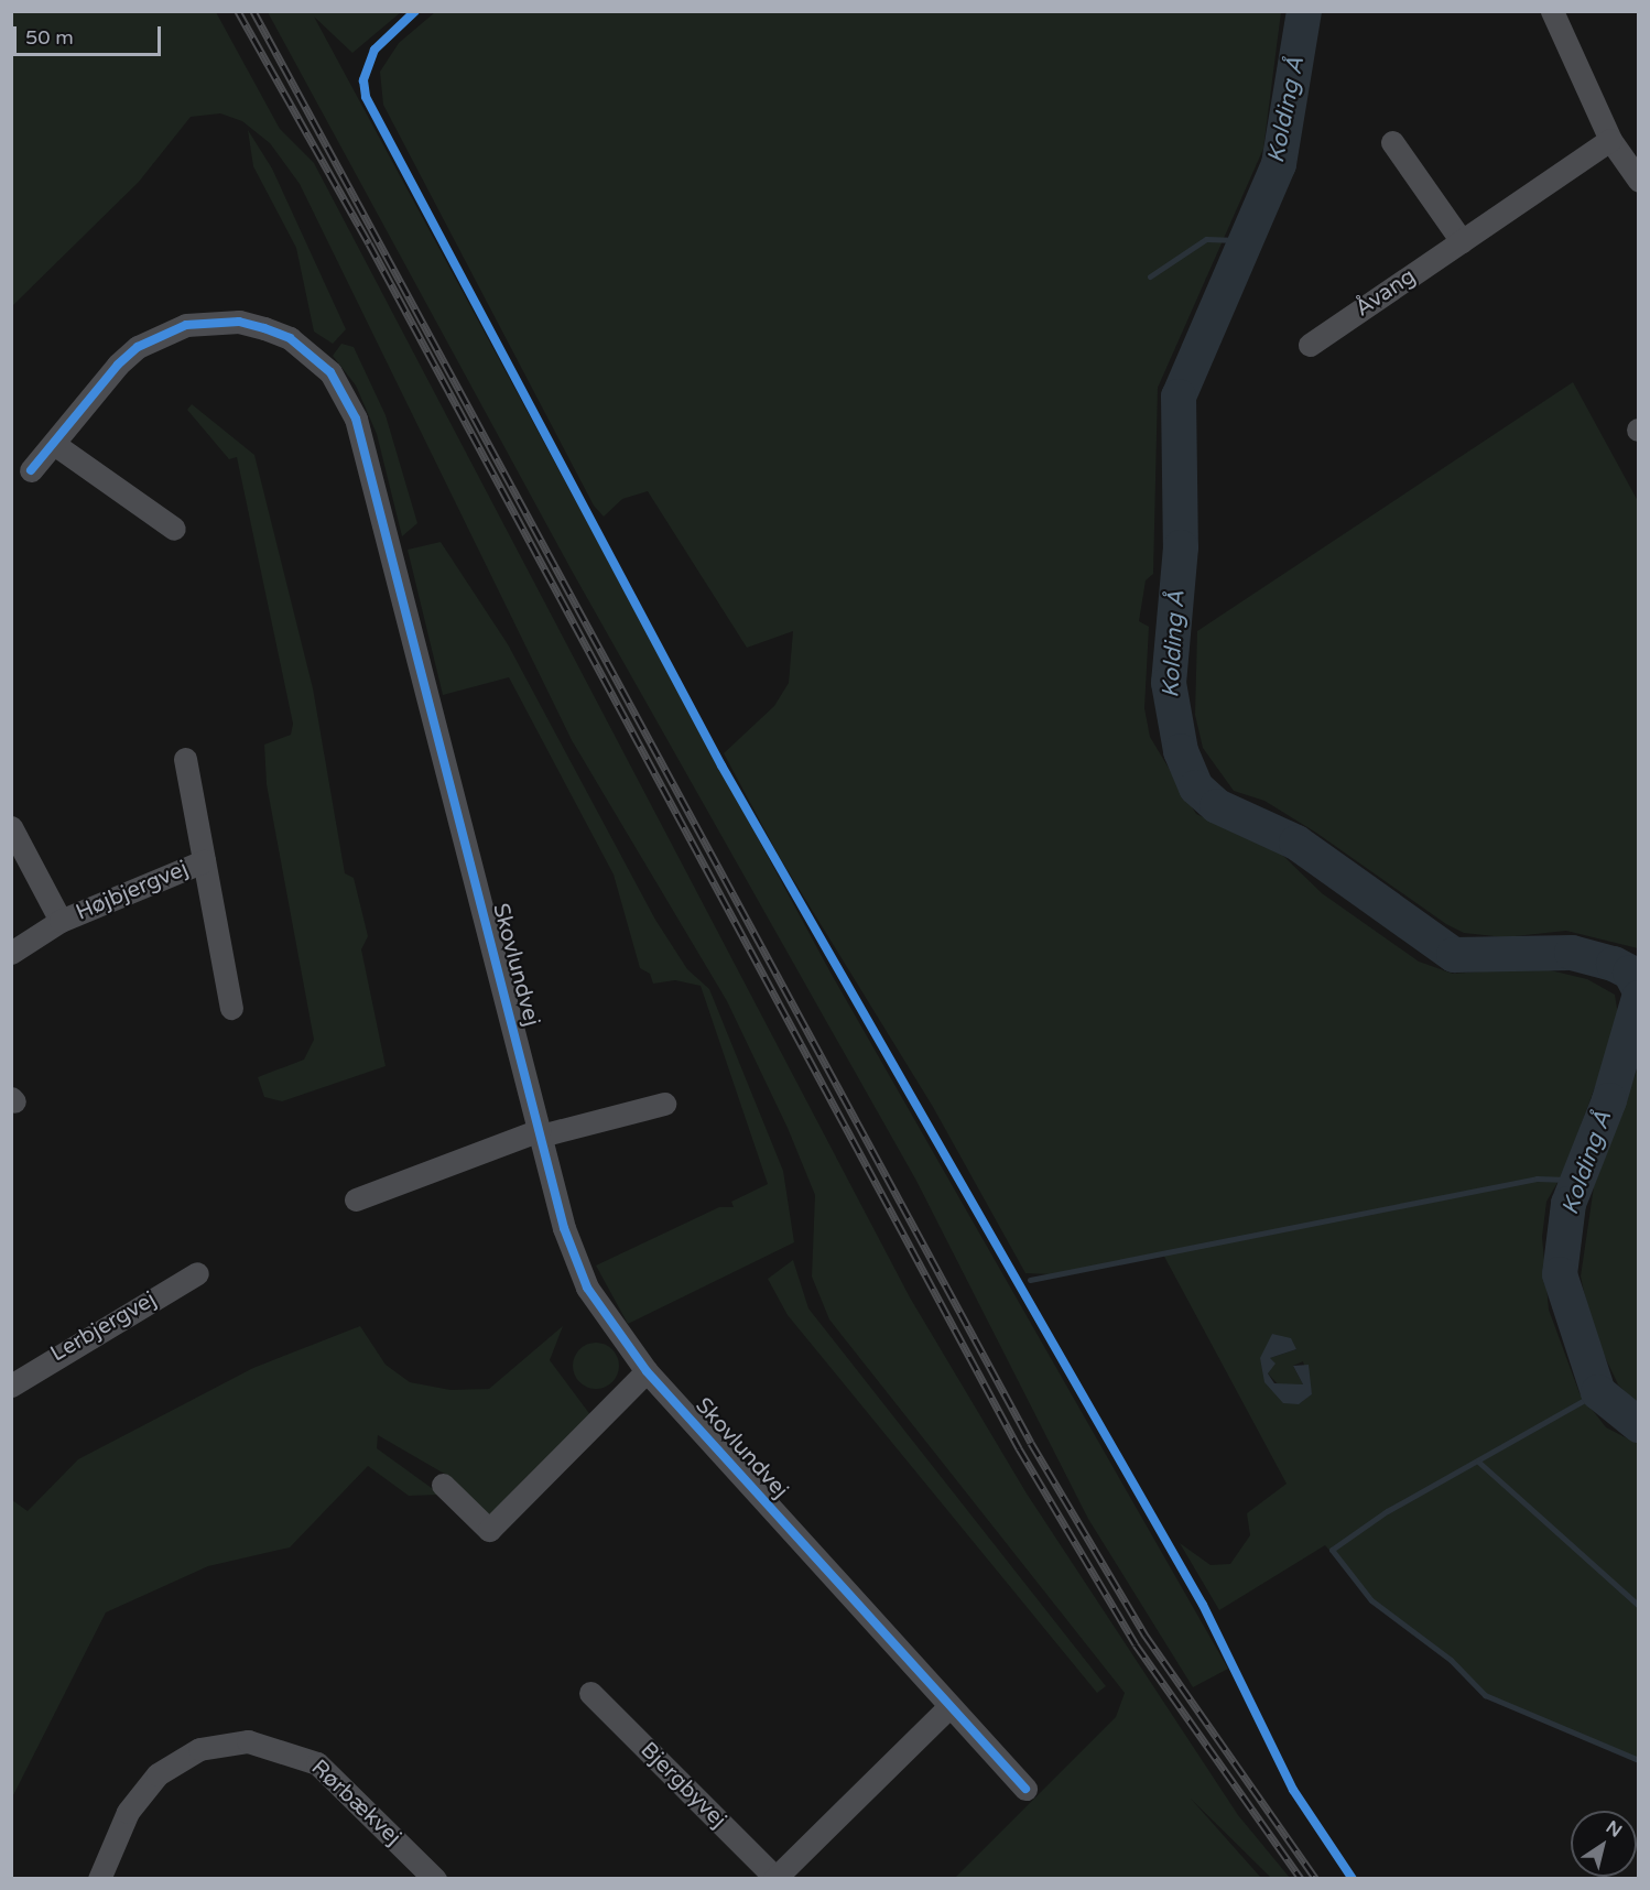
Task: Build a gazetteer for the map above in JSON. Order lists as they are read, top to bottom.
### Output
{
  "streets": {
    "street": [
      "Åvang",
      "Højbjergvej",
      "Skovlundvej",
      "Lerbjergvej",
      "Bjergbyvej",
      "Rørbækvej"
    ]
  },
  "crossings": [
    ["Skovlundvej", "Bjergbyvej"]
  ],
  "water": ["Kolding Å"],
  "scale_bar": "50 m",
  "north": "top right"
}
